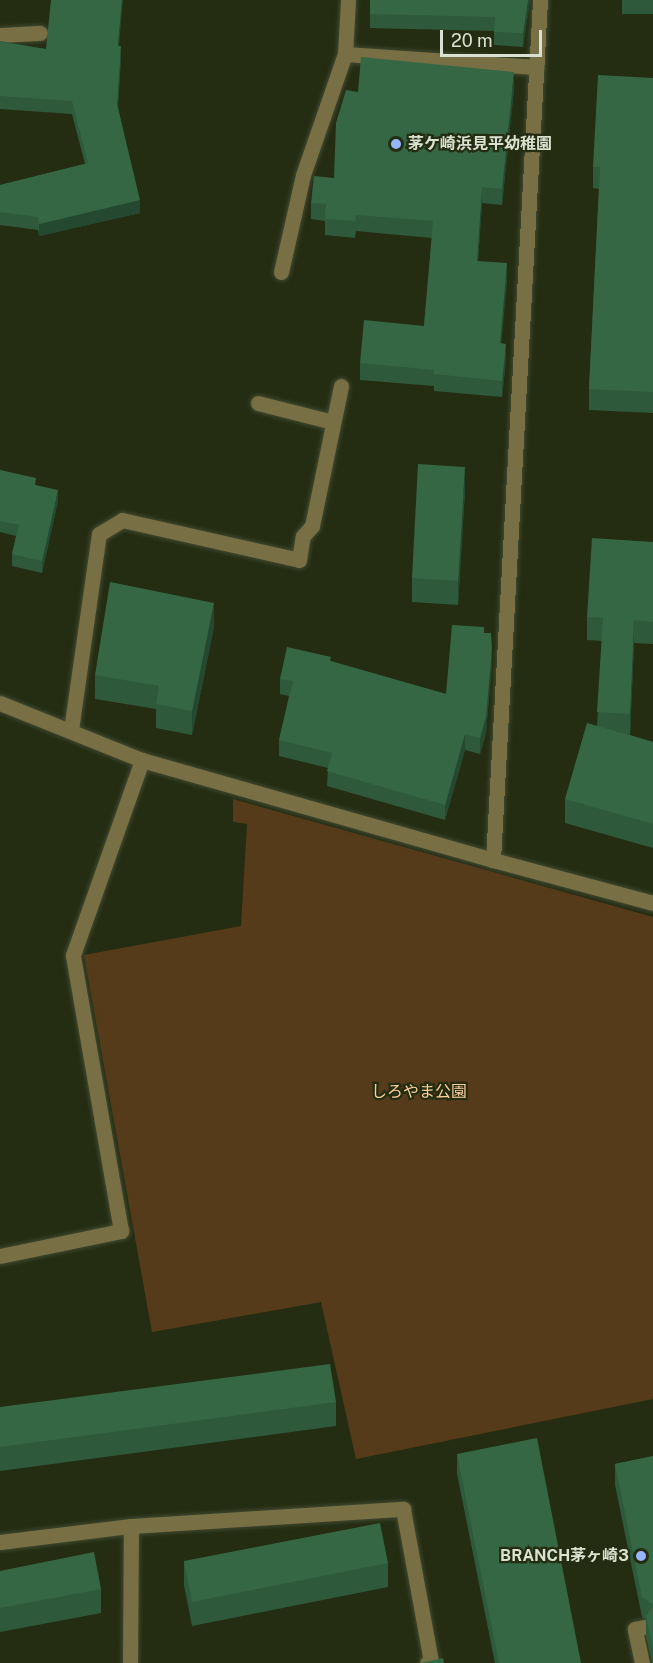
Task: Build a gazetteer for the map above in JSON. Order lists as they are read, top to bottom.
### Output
{
  "parks": ["しろやま公園"],
  "places": ["茅ケ崎浜見平幼稚園", "BRANCH茅ヶ崎3"],
  "scale_bar": "20 m"
}
